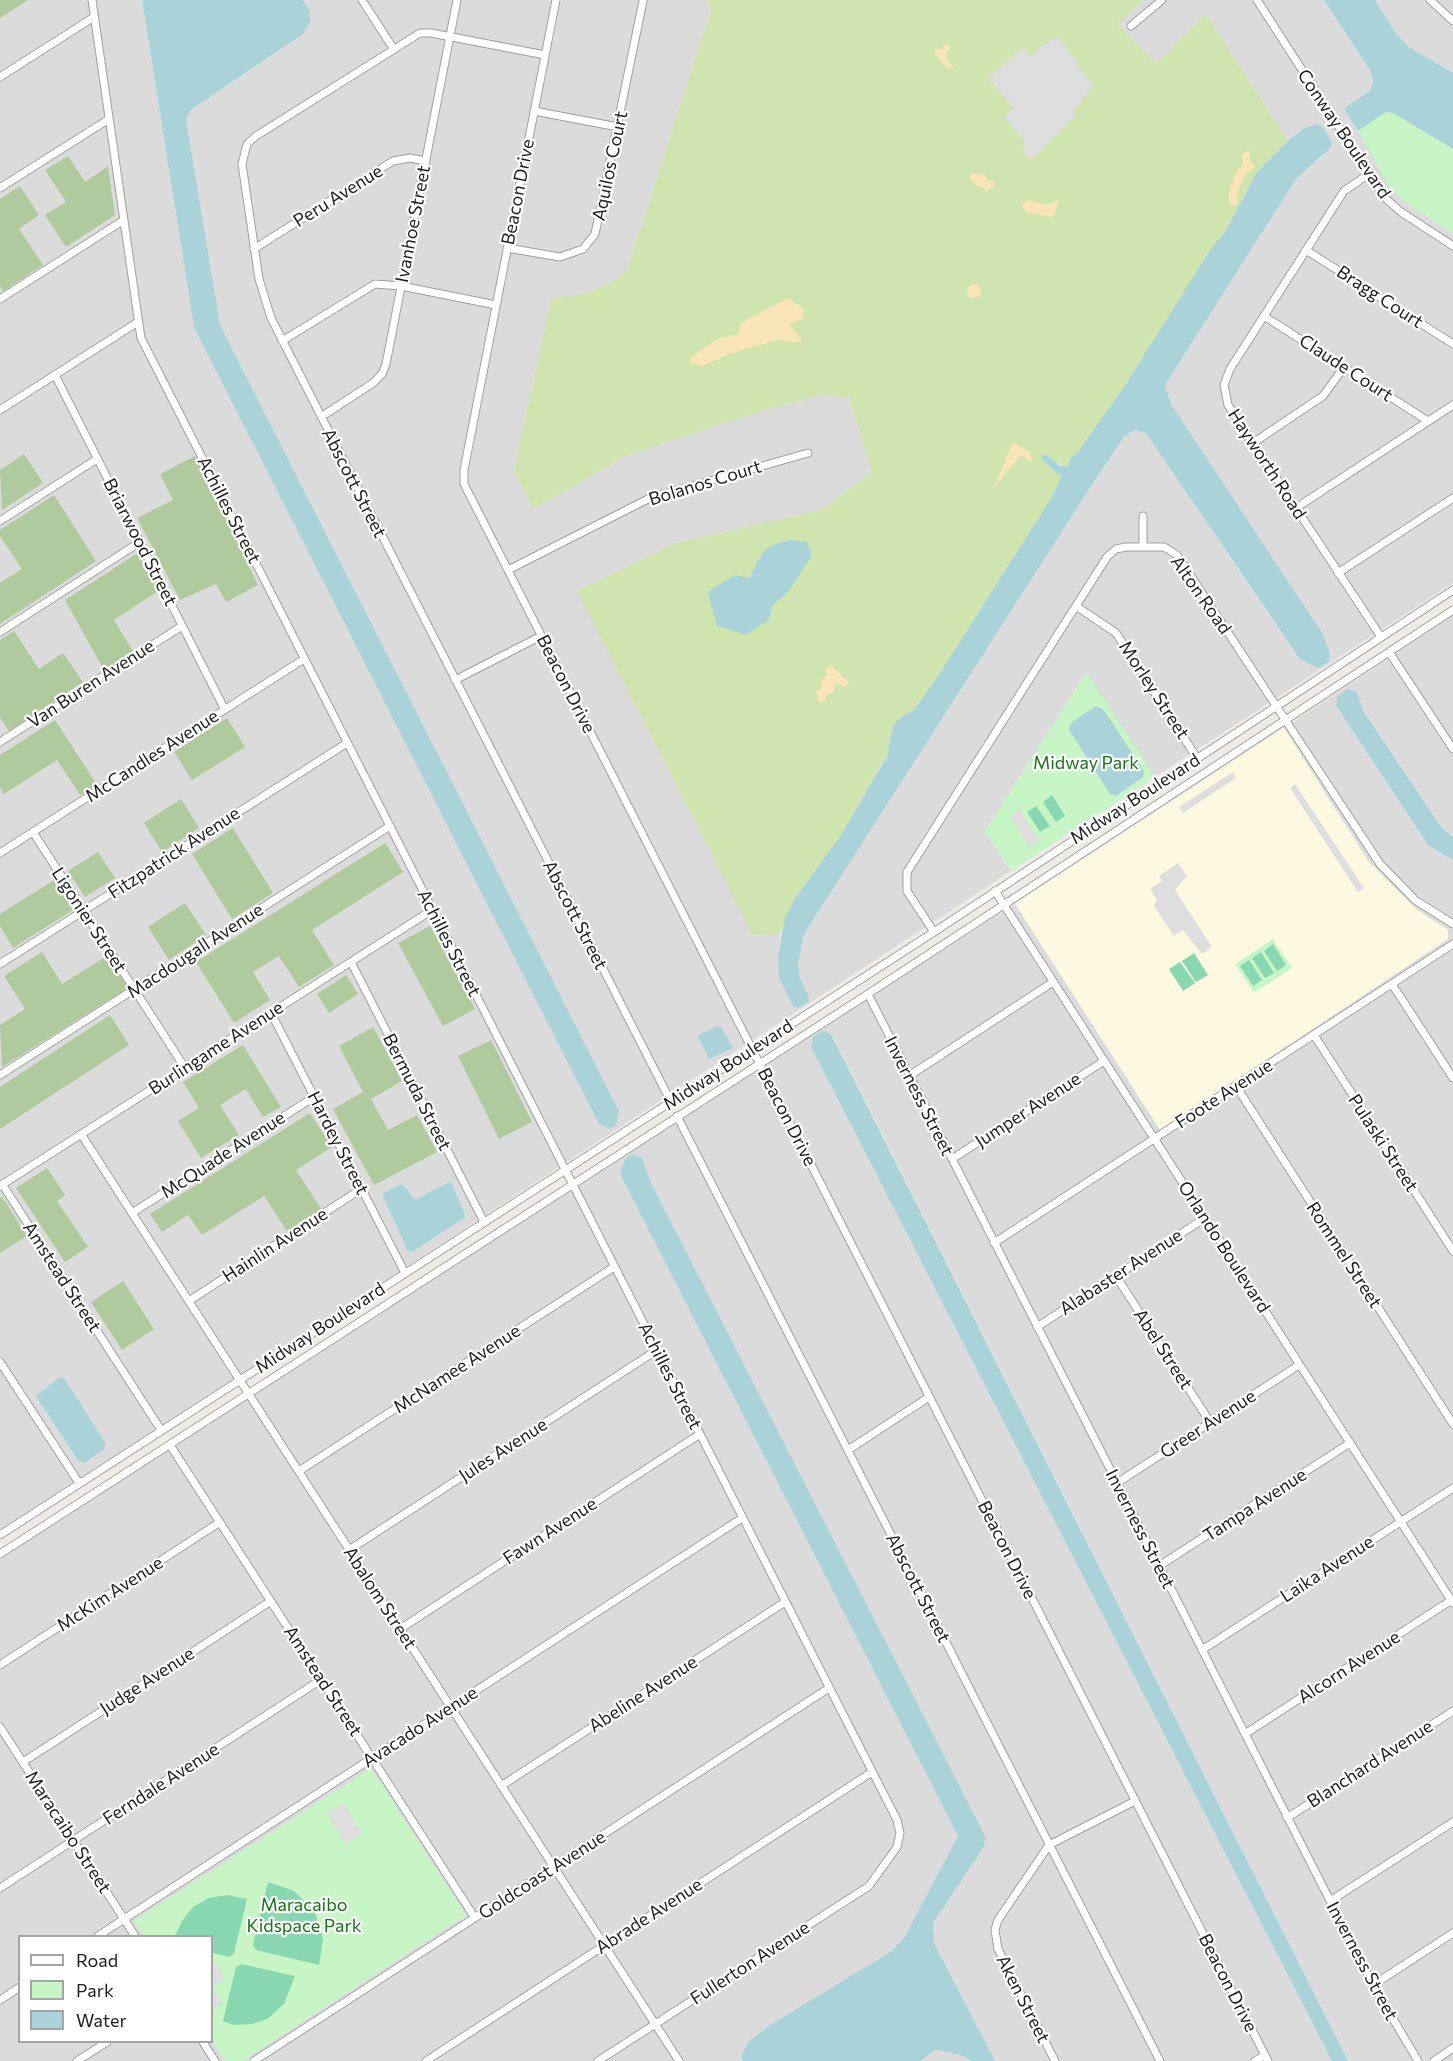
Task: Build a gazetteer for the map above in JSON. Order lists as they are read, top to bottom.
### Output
{
  "streets": {
    "street": [
      "Conway Boulevard",
      "Aquilos Court",
      "Beacon Drive",
      "Peru Avenue",
      "Ivanhoe Street",
      "Bragg Court",
      "Claude Court",
      "Hayworth Road",
      "Abscott Street",
      "Bolanos Court",
      "Achilles Street",
      "Briarwood Street",
      "Alton Road",
      "Van Buren Avenue",
      "Morley Street",
      "McCandles Avenue",
      "Midway Boulevard",
      "Fitzpatrick Avenue",
      "Ligonier Street",
      "Macdougall Avenue",
      "Burlingame Avenue",
      "Bermuda Street",
      "Foote Avenue",
      "Inverness Street",
      "Jumper Avenue",
      "Hardey Street",
      "Pulaski Street",
      "McQuade Avenue",
      "Hainlin Avenue",
      "Orlando Boulevard",
      "Rommel Street",
      "Alabaster Avenue",
      "Amstead Street",
      "Abel Street",
      "McNamee Avenue",
      "Greer Avenue",
      "Jules Avenue",
      "Tampa Avenue",
      "Fawn Avenue",
      "Laika Avenue",
      "McKim Avenue",
      "Abalom Street",
      "Alcorn Avenue",
      "Judge Avenue",
      "Abeline Avenue",
      "Avacado Avenue",
      "Blanchard Avenue",
      "Ferndale Avenue",
      "Maracaibo Street",
      "Goldcoast Avenue",
      "Abrade Avenue",
      "Fullerton Avenue",
      "Aken Street"
    ]
  },
  "crossings": [
    ["Conway Boulevard", "Hayworth Road"],
    ["Aquilos Court", "Beacon Drive"],
    ["Beacon Drive", "Abscott Street"],
    ["Beacon Drive", "Bolanos Court"],
    ["Beacon Drive", "Midway Boulevard"],
    ["Peru Avenue", "Ivanhoe Street"],
    ["Peru Avenue", "Abscott Street"],
    ["Ivanhoe Street", "Abscott Street"],
    ["Bragg Court", "Hayworth Road"],
    ["Claude Court", "Hayworth Road"],
    ["Hayworth Road", "Midway Boulevard"],
    ["Abscott Street", "Midway Boulevard"],
    ["Abscott Street", "Aken Street"],
    ["Achilles Street", "McCandles Avenue"],
    ["Achilles Street", "Midway Boulevard"],
    ["Achilles Street", "Fitzpatrick Avenue"],
    ["Achilles Street", "Macdougall Avenue"],
    ["Achilles Street", "Burlingame Avenue"],
    ["Achilles Street", "McNamee Avenue"],
    ["Achilles Street", "Jules Avenue"],
    ["Achilles Street", "Fawn Avenue"],
    ["Achilles Street", "Abeline Avenue"],
    ["Achilles Street", "Avacado Avenue"],
    ["Achilles Street", "Goldcoast Avenue"],
    ["Achilles Street", "Abrade Avenue"],
    ["Achilles Street", "Fullerton Avenue"],
    ["Briarwood Street", "Van Buren Avenue"],
    ["Briarwood Street", "McCandles Avenue"],
    ["Alton Road", "Morley Street"],
    ["Alton Road", "Midway Boulevard"],
    ["Morley Street", "Midway Boulevard"],
    ["McCandles Avenue", "Ligonier Street"],
    ["Midway Boulevard", "Bermuda Street"],
    ["Midway Boulevard", "Inverness Street"],
    ["Midway Boulevard", "Hardey Street"],
    ["Midway Boulevard", "Orlando Boulevard"],
    ["Midway Boulevard", "Amstead Street"],
    ["Midway Boulevard", "Abalom Street"],
    ["Fitzpatrick Avenue", "Ligonier Street"],
    ["Ligonier Street", "Macdougall Avenue"],
    ["Ligonier Street", "Burlingame Avenue"],
    ["Burlingame Avenue", "Bermuda Street"],
    ["Burlingame Avenue", "Hardey Street"],
    ["Burlingame Avenue", "Amstead Street"],
    ["Burlingame Avenue", "Abalom Street"],
    ["Foote Avenue", "Inverness Street"],
    ["Foote Avenue", "Pulaski Street"],
    ["Foote Avenue", "Orlando Boulevard"],
    ["Foote Avenue", "Rommel Street"],
    ["Inverness Street", "Jumper Avenue"],
    ["Inverness Street", "Alabaster Avenue"],
    ["Inverness Street", "Greer Avenue"],
    ["Inverness Street", "Tampa Avenue"],
    ["Inverness Street", "Laika Avenue"],
    ["Inverness Street", "Alcorn Avenue"],
    ["Inverness Street", "Blanchard Avenue"],
    ["Jumper Avenue", "Orlando Boulevard"],
    ["Hardey Street", "McQuade Avenue"],
    ["Hardey Street", "Hainlin Avenue"],
    ["McQuade Avenue", "Abalom Street"],
    ["Hainlin Avenue", "Abalom Street"],
    ["Orlando Boulevard", "Alabaster Avenue"],
    ["Orlando Boulevard", "Greer Avenue"],
    ["Orlando Boulevard", "Tampa Avenue"],
    ["Orlando Boulevard", "Laika Avenue"],
    ["Orlando Boulevard", "Alcorn Avenue"],
    ["Alabaster Avenue", "Abel Street"],
    ["Amstead Street", "McKim Avenue"],
    ["Amstead Street", "Judge Avenue"],
    ["Amstead Street", "Avacado Avenue"],
    ["Amstead Street", "Ferndale Avenue"],
    ["Amstead Street", "Goldcoast Avenue"],
    ["Abel Street", "Greer Avenue"],
    ["McNamee Avenue", "Abalom Street"],
    ["Jules Avenue", "Abalom Street"],
    ["Fawn Avenue", "Abalom Street"],
    ["Abalom Street", "Abeline Avenue"],
    ["Abalom Street", "Avacado Avenue"],
    ["Abalom Street", "Goldcoast Avenue"],
    ["Abalom Street", "Abrade Avenue"],
    ["Abalom Street", "Fullerton Avenue"],
    ["Judge Avenue", "Maracaibo Street"],
    ["Avacado Avenue", "Maracaibo Street"],
    ["Ferndale Avenue", "Maracaibo Street"]
  ],
  "parks": ["Midway Park", "Maracaibo Kidspace Park"],
  "legend": ["Road", "Park", "Water"]
}
